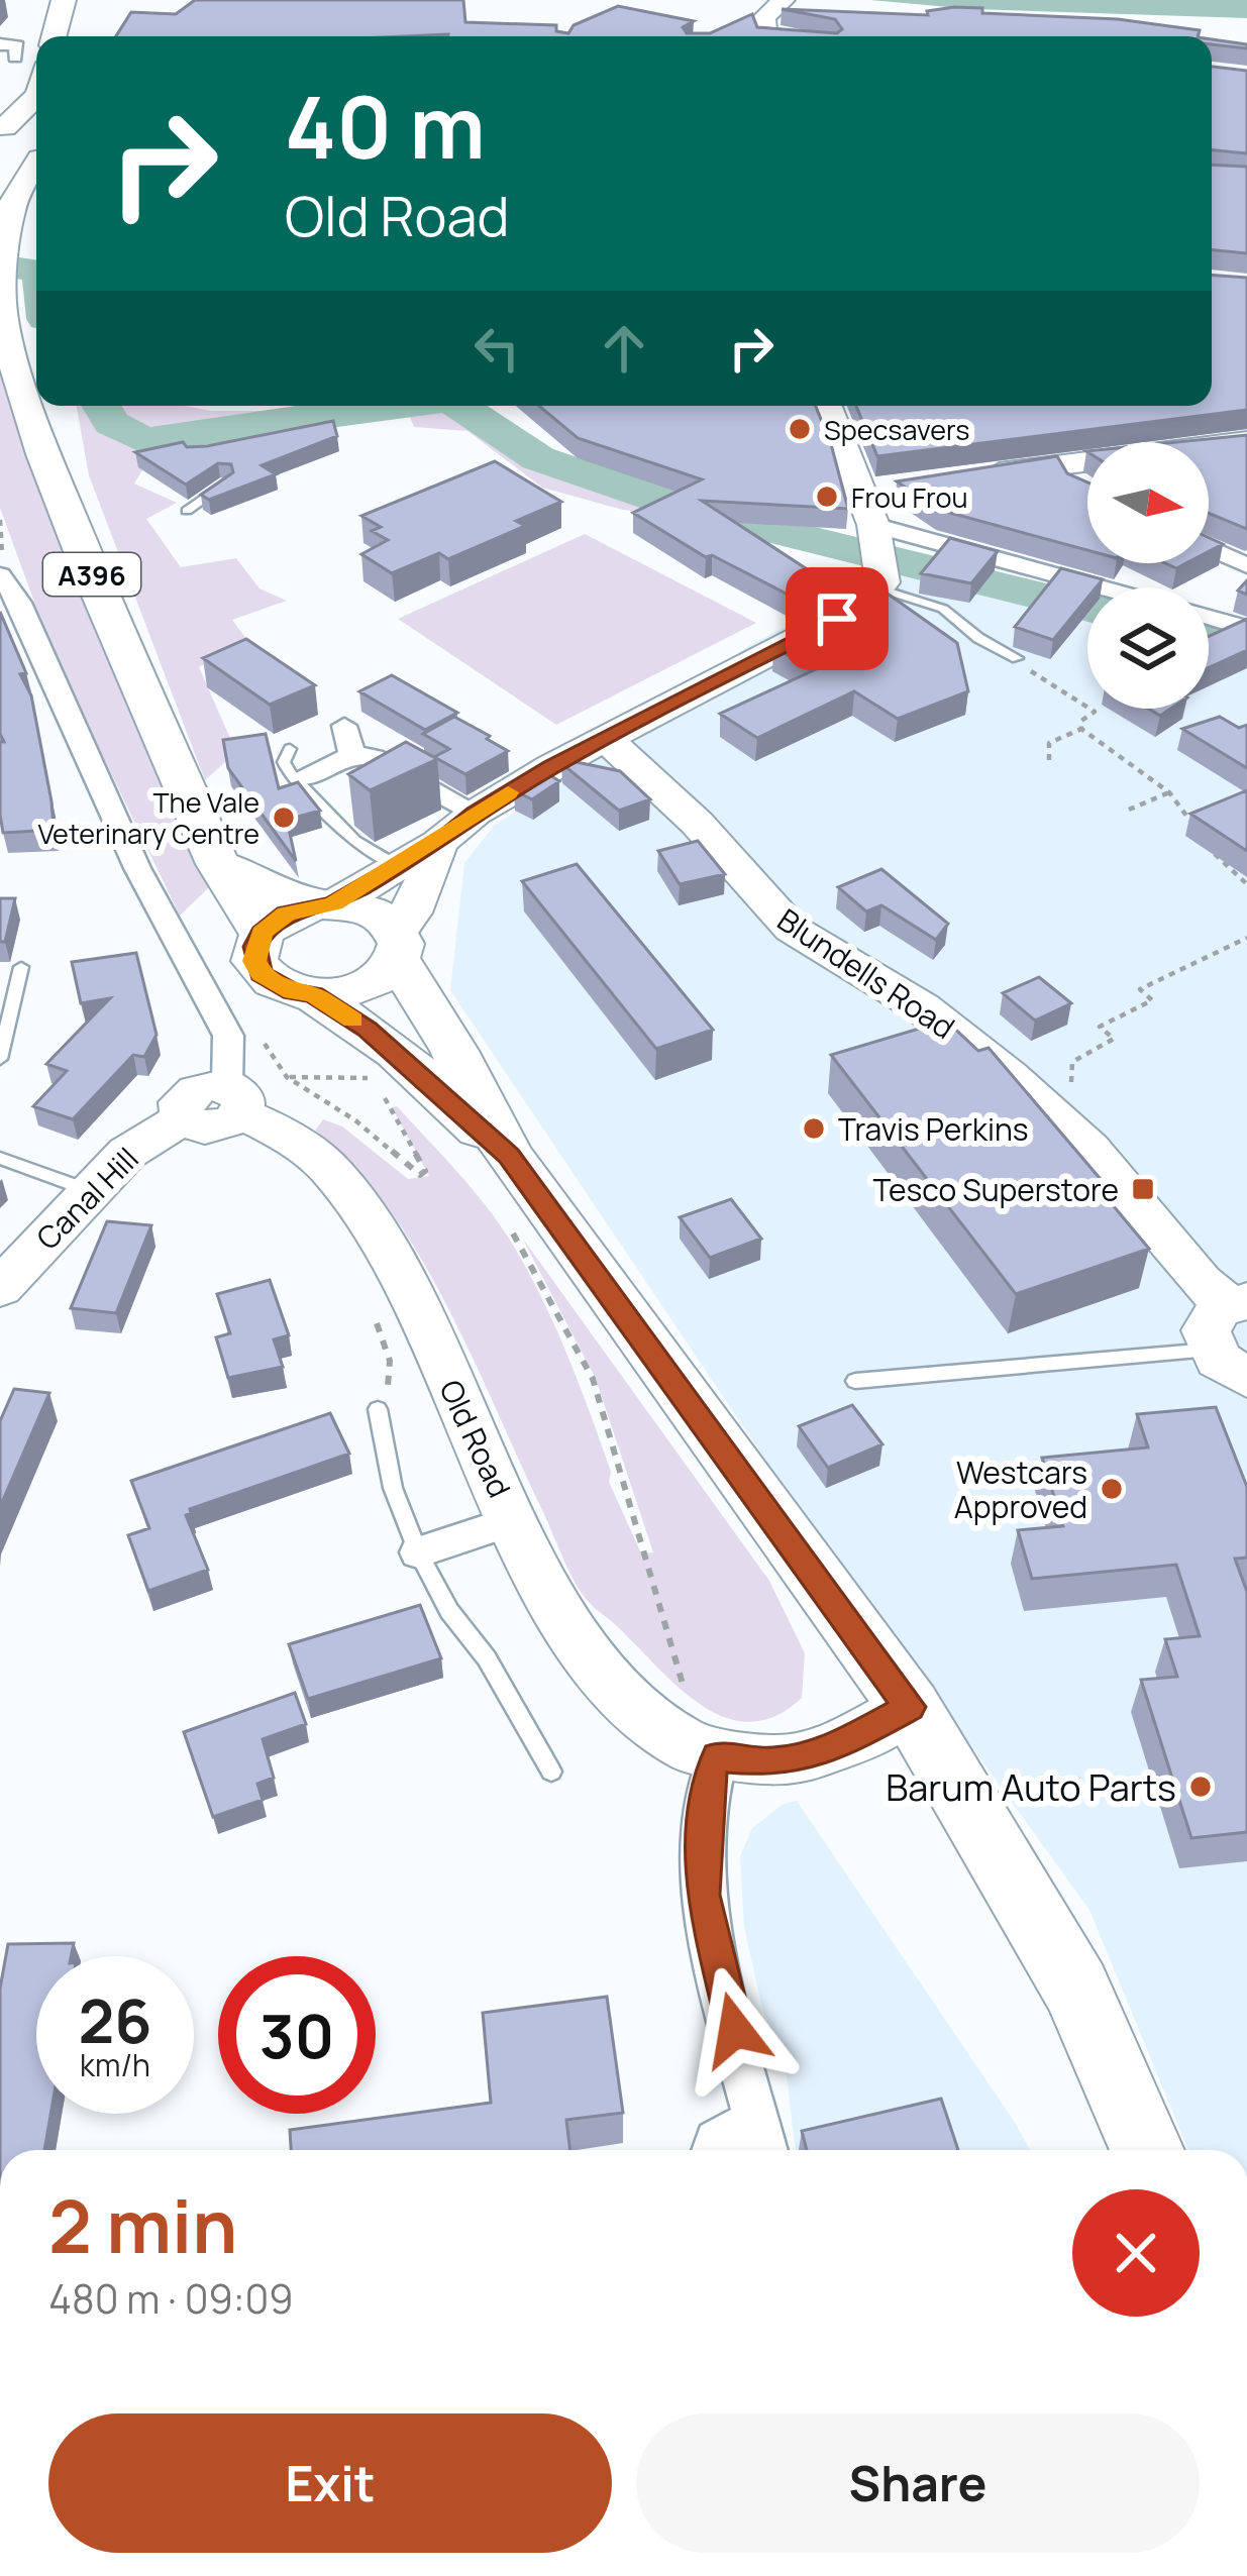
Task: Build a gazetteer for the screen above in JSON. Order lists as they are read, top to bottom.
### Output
{
  "streets": {
    "main road": ["A396"],
    "street": ["Blundells Road", "Canal Hill", "Old Road"]
  },
  "crossings": [
    ["A396", "Old Road"],
    ["Canal Hill", "Old Road"]
  ],
  "places": {
    "other": [
      "Specsavers",
      "Frou Frou",
      "The Vale Veterinary Centre",
      "Travis Perkins",
      "Westcars Approved",
      "Barum Auto Parts"
    ],
    "transit": ["Tesco Superstore"]
  },
  "north": "right",
  "page": {
    "turn": ["40 m", "Old Road"],
    "speed": "26 km/h",
    "limit": "30",
    "heading": ["2 min", "480 m · 09:09"],
    "buttons": ["Exit", "Share"]
  }
}
